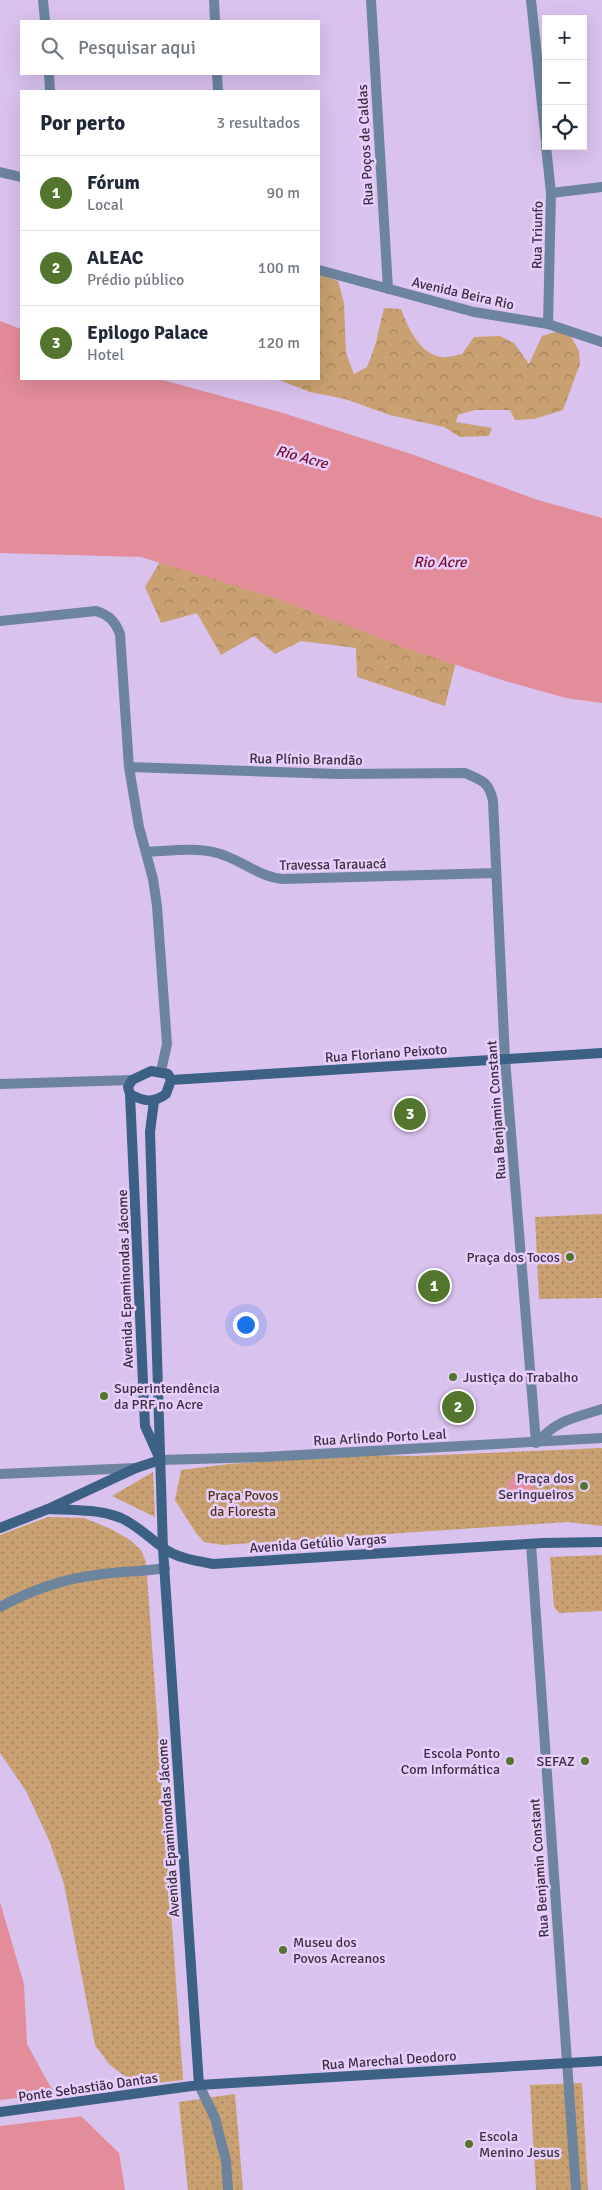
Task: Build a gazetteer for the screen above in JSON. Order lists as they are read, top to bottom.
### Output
{
  "streets": {
    "main road": [
      "Rua Floriano Peixoto",
      "Avenida Epaminondas Jácome",
      "Avenida Getúlio Vargas",
      "Rua Marechal Deodoro",
      "Ponte Sebastião Dantas"
    ],
    "street": [
      "Rua Poços de Caldas",
      "Rua Triunfo",
      "Avenida Beira Rio",
      "Rua Plínio Brandão",
      "Travessa Tarauacá",
      "Rua Benjamin Constant",
      "Rua Arlindo Porto Leal"
    ]
  },
  "crossings": [
    ["Rua Poços de Caldas", "Avenida Beira Rio"],
    ["Rua Triunfo", "Avenida Beira Rio"],
    ["Rua Plínio Brandão", "Rua Benjamin Constant"],
    ["Travessa Tarauacá", "Rua Benjamin Constant"],
    ["Rua Floriano Peixoto", "Rua Benjamin Constant"],
    ["Rua Floriano Peixoto", "Avenida Epaminondas Jácome"],
    ["Rua Benjamin Constant", "Rua Arlindo Porto Leal"],
    ["Rua Benjamin Constant", "Avenida Getúlio Vargas"],
    ["Rua Benjamin Constant", "Rua Marechal Deodoro"],
    ["Avenida Epaminondas Jácome", "Rua Arlindo Porto Leal"],
    ["Avenida Epaminondas Jácome", "Avenida Getúlio Vargas"],
    ["Avenida Epaminondas Jácome", "Rua Marechal Deodoro"],
    ["Rua Arlindo Porto Leal", "Avenida Getúlio Vargas"],
    ["Rua Marechal Deodoro", "Ponte Sebastião Dantas"]
  ],
  "water": ["Río Acre", "Rio Acre"],
  "parks": ["Praça Povos da Floresta"],
  "places": [
    "Praça dos Tocos",
    "Justiça do Trabalho",
    "Superintendência da PRF no Acre",
    "Praça dos Seringueiros",
    "Escola Ponto Com Informática",
    "SEFAZ",
    "Museu dos Povos Acreanos",
    "Escola Menino Jesus"
  ],
  "page": {
    "map_buttons": ["+", "−"],
    "search": "Pesquisar aqui",
    "heading": ["Por perto", "3 resultados"],
    "list": [
      {
        "mark": "1",
        "name": "Fórum",
        "note": "Local",
        "value": "90 m"
      },
      {
        "mark": "2",
        "name": "ALEAC",
        "note": "Prédio público",
        "value": "100 m"
      },
      {
        "mark": "3",
        "name": "Epilogo Palace",
        "note": "Hotel",
        "value": "120 m"
      }
    ],
    "pins": ["3", "1", "2"]
  }
}
